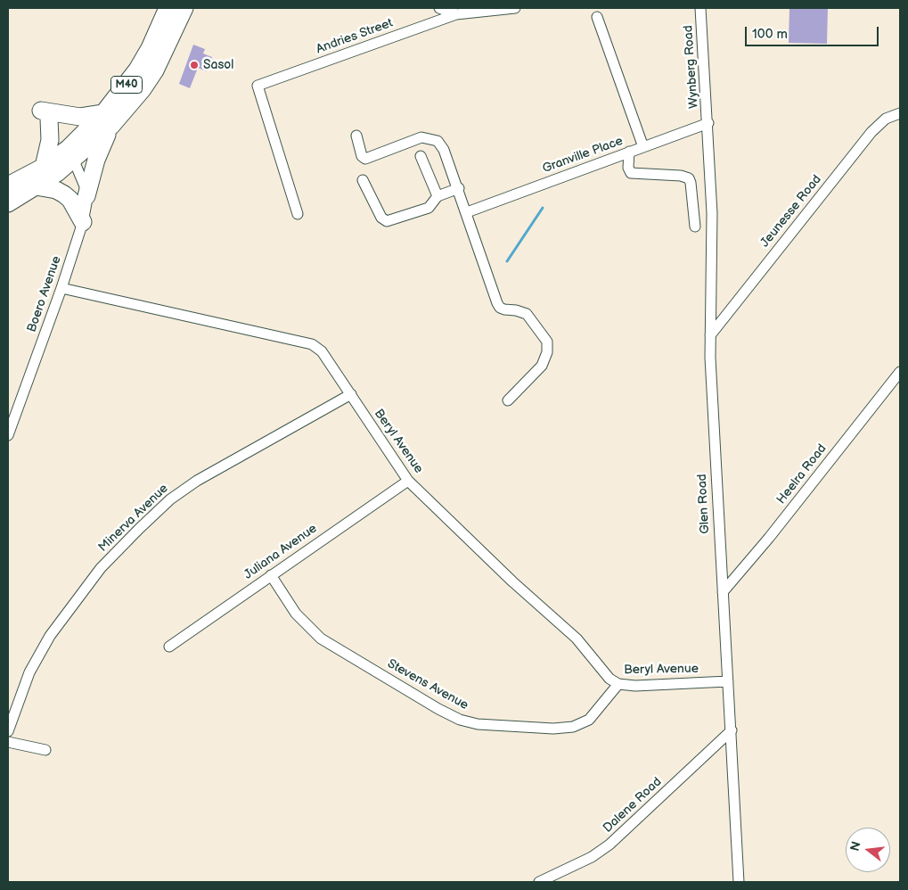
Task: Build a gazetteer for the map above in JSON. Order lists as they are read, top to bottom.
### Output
{
  "streets": {
    "main road": ["M40"],
    "street": [
      "Andries Street",
      "Wynberg Road",
      "Granville Place",
      "Jeunesse Road",
      "Boero Avenue",
      "Beryl Avenue",
      "Heelra Road",
      "Glen Road",
      "Minerva Avenue",
      "Juliana Avenue",
      "Stevens Avenue",
      "Dalene Road"
    ]
  },
  "crossings": [
    ["Wynberg Road", "Granville Place"],
    ["Wynberg Road", "Glen Road"],
    ["M40", "Boero Avenue"],
    ["Granville Place", "Glen Road"],
    ["Jeunesse Road", "Glen Road"],
    ["Boero Avenue", "Beryl Avenue"],
    ["Beryl Avenue", "Glen Road"],
    ["Beryl Avenue", "Minerva Avenue"],
    ["Beryl Avenue", "Juliana Avenue"],
    ["Beryl Avenue", "Stevens Avenue"],
    ["Heelra Road", "Glen Road"],
    ["Glen Road", "Dalene Road"],
    ["Juliana Avenue", "Stevens Avenue"]
  ],
  "places": ["Sasol"],
  "scale_bar": "100 m",
  "north": "left"
}
